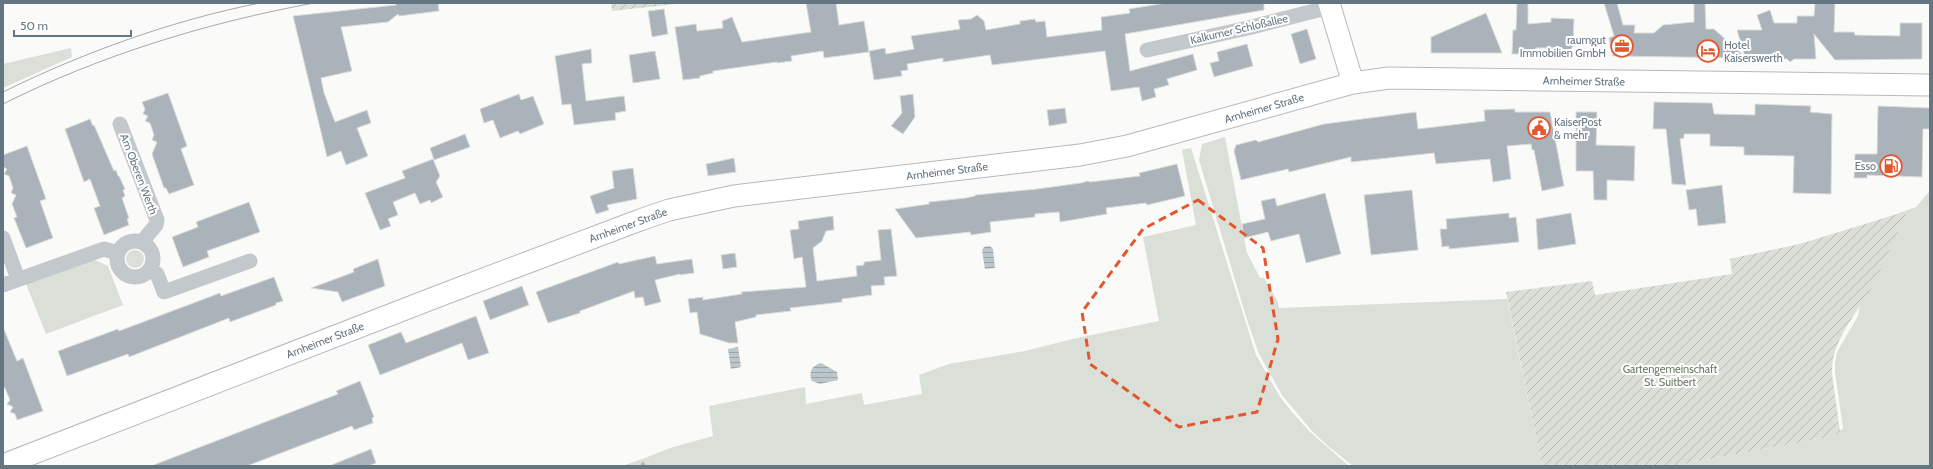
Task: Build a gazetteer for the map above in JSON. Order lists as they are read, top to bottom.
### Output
{
  "streets": {
    "main road": ["Kalkumer Schloßallee", "Arnheimer Straße"],
    "street": ["Am Oberen Werth"]
  },
  "crossings": [
    ["Kalkumer Schloßallee", "Arnheimer Straße"]
  ],
  "parks": ["Gartengemeinschaft St. Suitbert"],
  "places": {
    "office": ["raumgut Immobilien GmbH"],
    "hotel": ["Hotel Kaiserswerth"],
    "public building": ["KaiserPost & mehr"],
    "fuel station": ["Esso"]
  },
  "scale_bar": "50 m"
}
